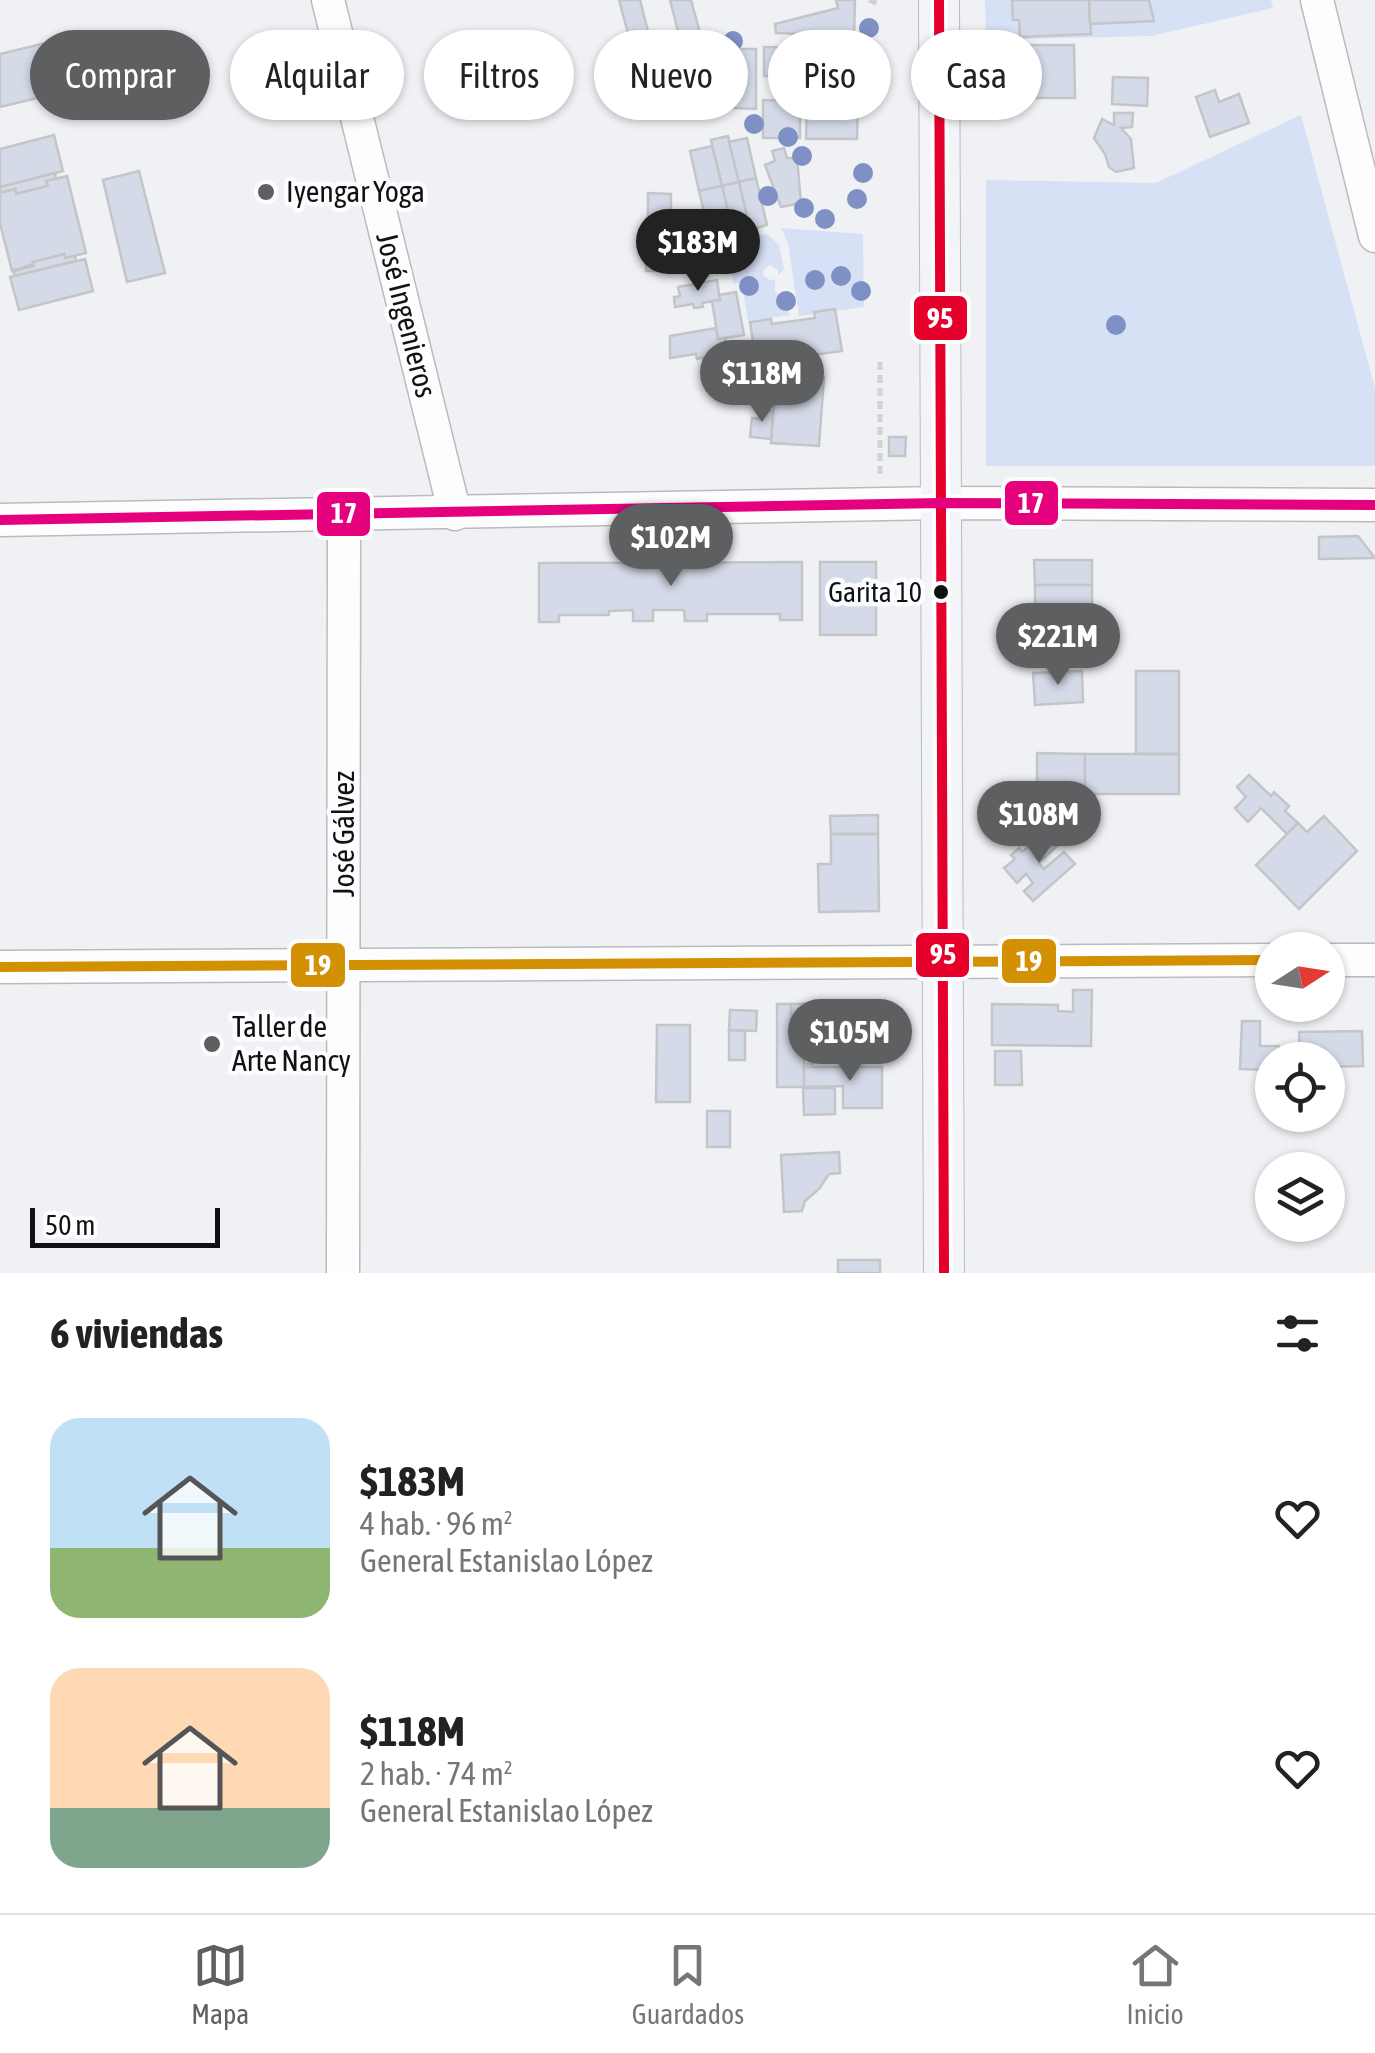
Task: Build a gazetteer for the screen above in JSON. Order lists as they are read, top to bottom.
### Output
{
  "streets": {
    "street": ["José Ingenieros", "José Gálvez"]
  },
  "places": ["Iyengar Yoga", "Garita 10", "Taller de Arte Nancy"],
  "lines": ["transit line 95", "transit line 17", "transit line 19"],
  "scale_bar": "50 m",
  "north": "right",
  "page": {
    "chip": [
      "Comprar",
      "Alquilar",
      "Filtros",
      "Nuevo",
      "Piso",
      "Casa"
    ],
    "price": [
      "$183M",
      "$118M",
      "$102M",
      "$221M",
      "$108M",
      "$105M"
    ],
    "scale": "50 m",
    "heading": "6 viviendas",
    "list": [
      {
        "name": "$183M",
        "note": "4 hab. · 96 m² · General Estanislao López"
      },
      {
        "name": "$118M",
        "note": "2 hab. · 74 m² · General Estanislao López"
      }
    ],
    "tabs": ["Mapa", "Guardados", "Inicio"]
  }
}
